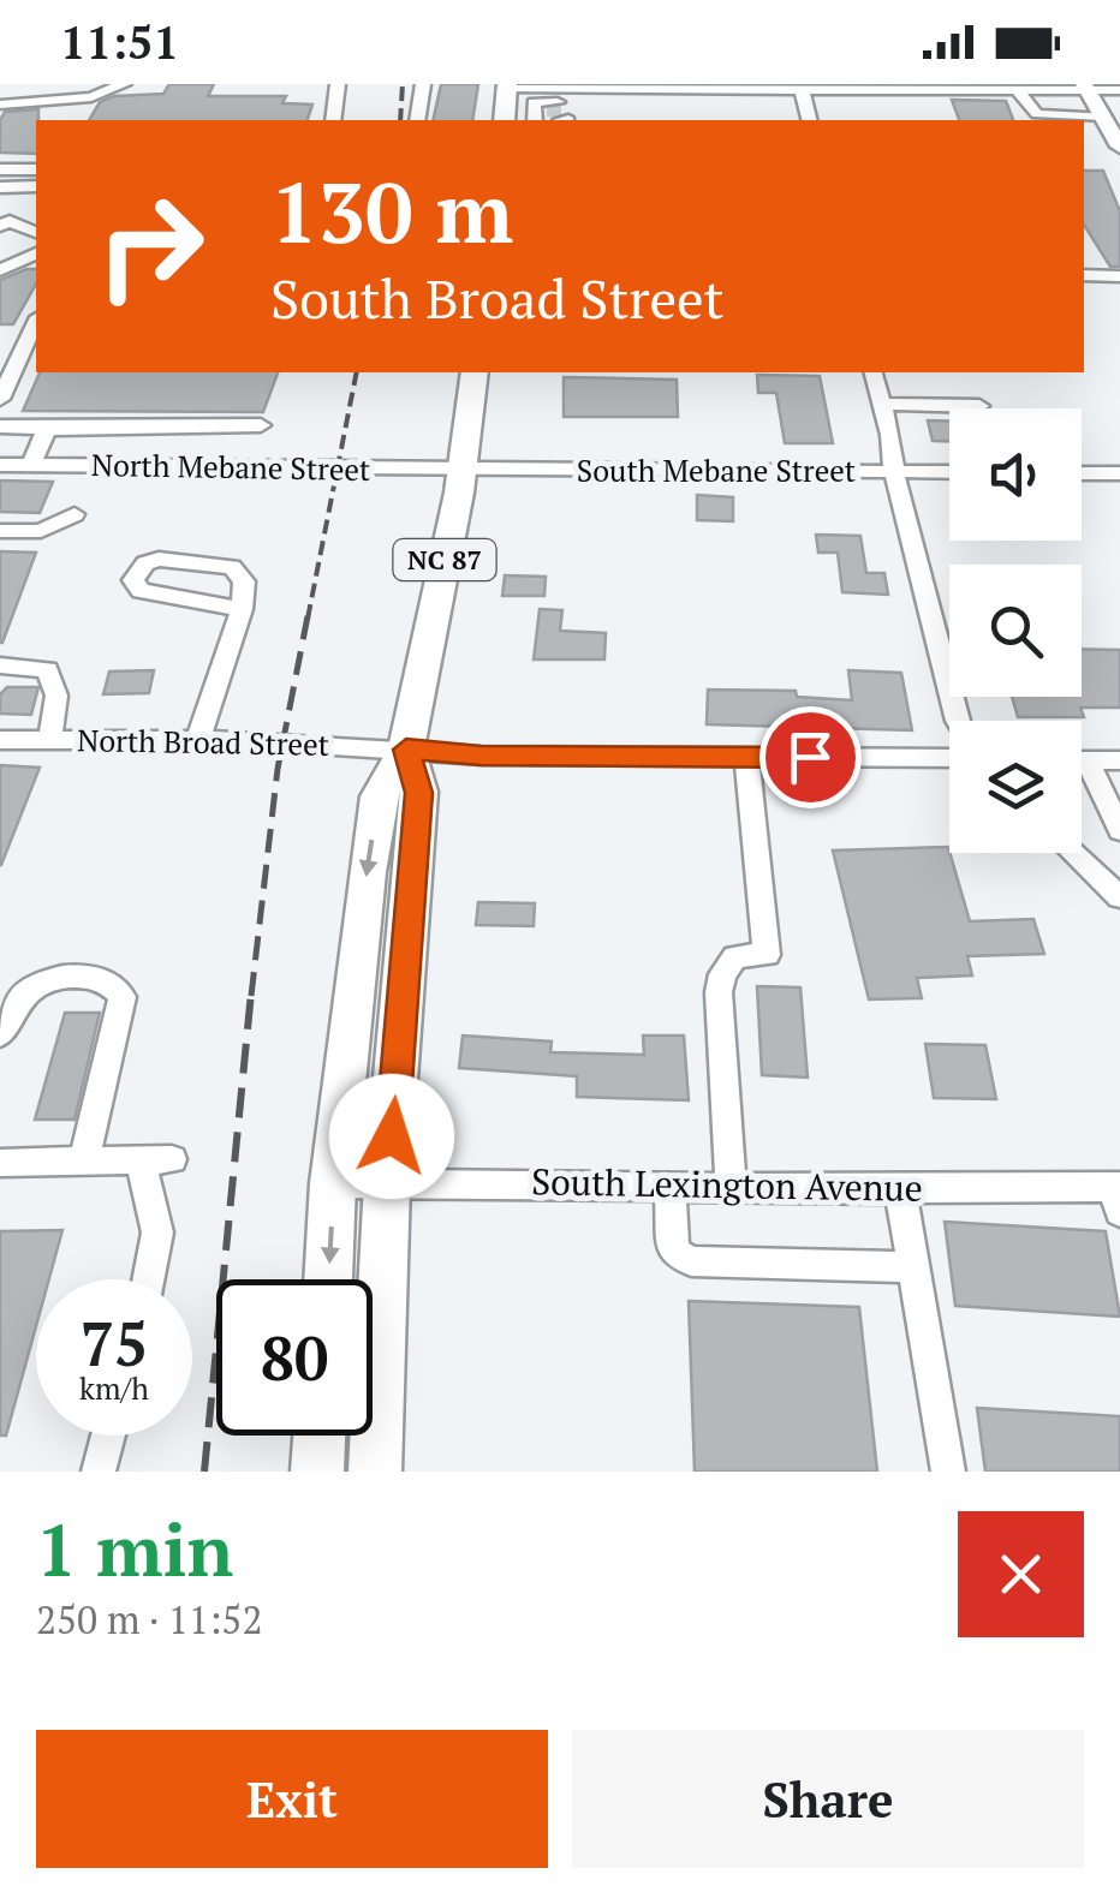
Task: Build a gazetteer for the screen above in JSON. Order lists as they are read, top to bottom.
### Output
{
  "streets": {
    "highway": ["NC 87"],
    "street": [
      "North Mebane Street",
      "South Mebane Street",
      "North Broad Street",
      "South Lexington Avenue"
    ]
  },
  "crossings": [
    ["North Mebane Street", "South Mebane Street"],
    ["North Mebane Street", "NC 87"],
    ["South Mebane Street", "NC 87"],
    ["NC 87", "North Broad Street"],
    ["NC 87", "South Lexington Avenue"]
  ],
  "page": {
    "status": "11:51",
    "turn": ["130 m", "South Broad Street"],
    "speed": "75 km/h",
    "limit": "80",
    "heading": ["1 min", "250 m · 11:52"],
    "buttons": ["Exit", "Share"]
  }
}
